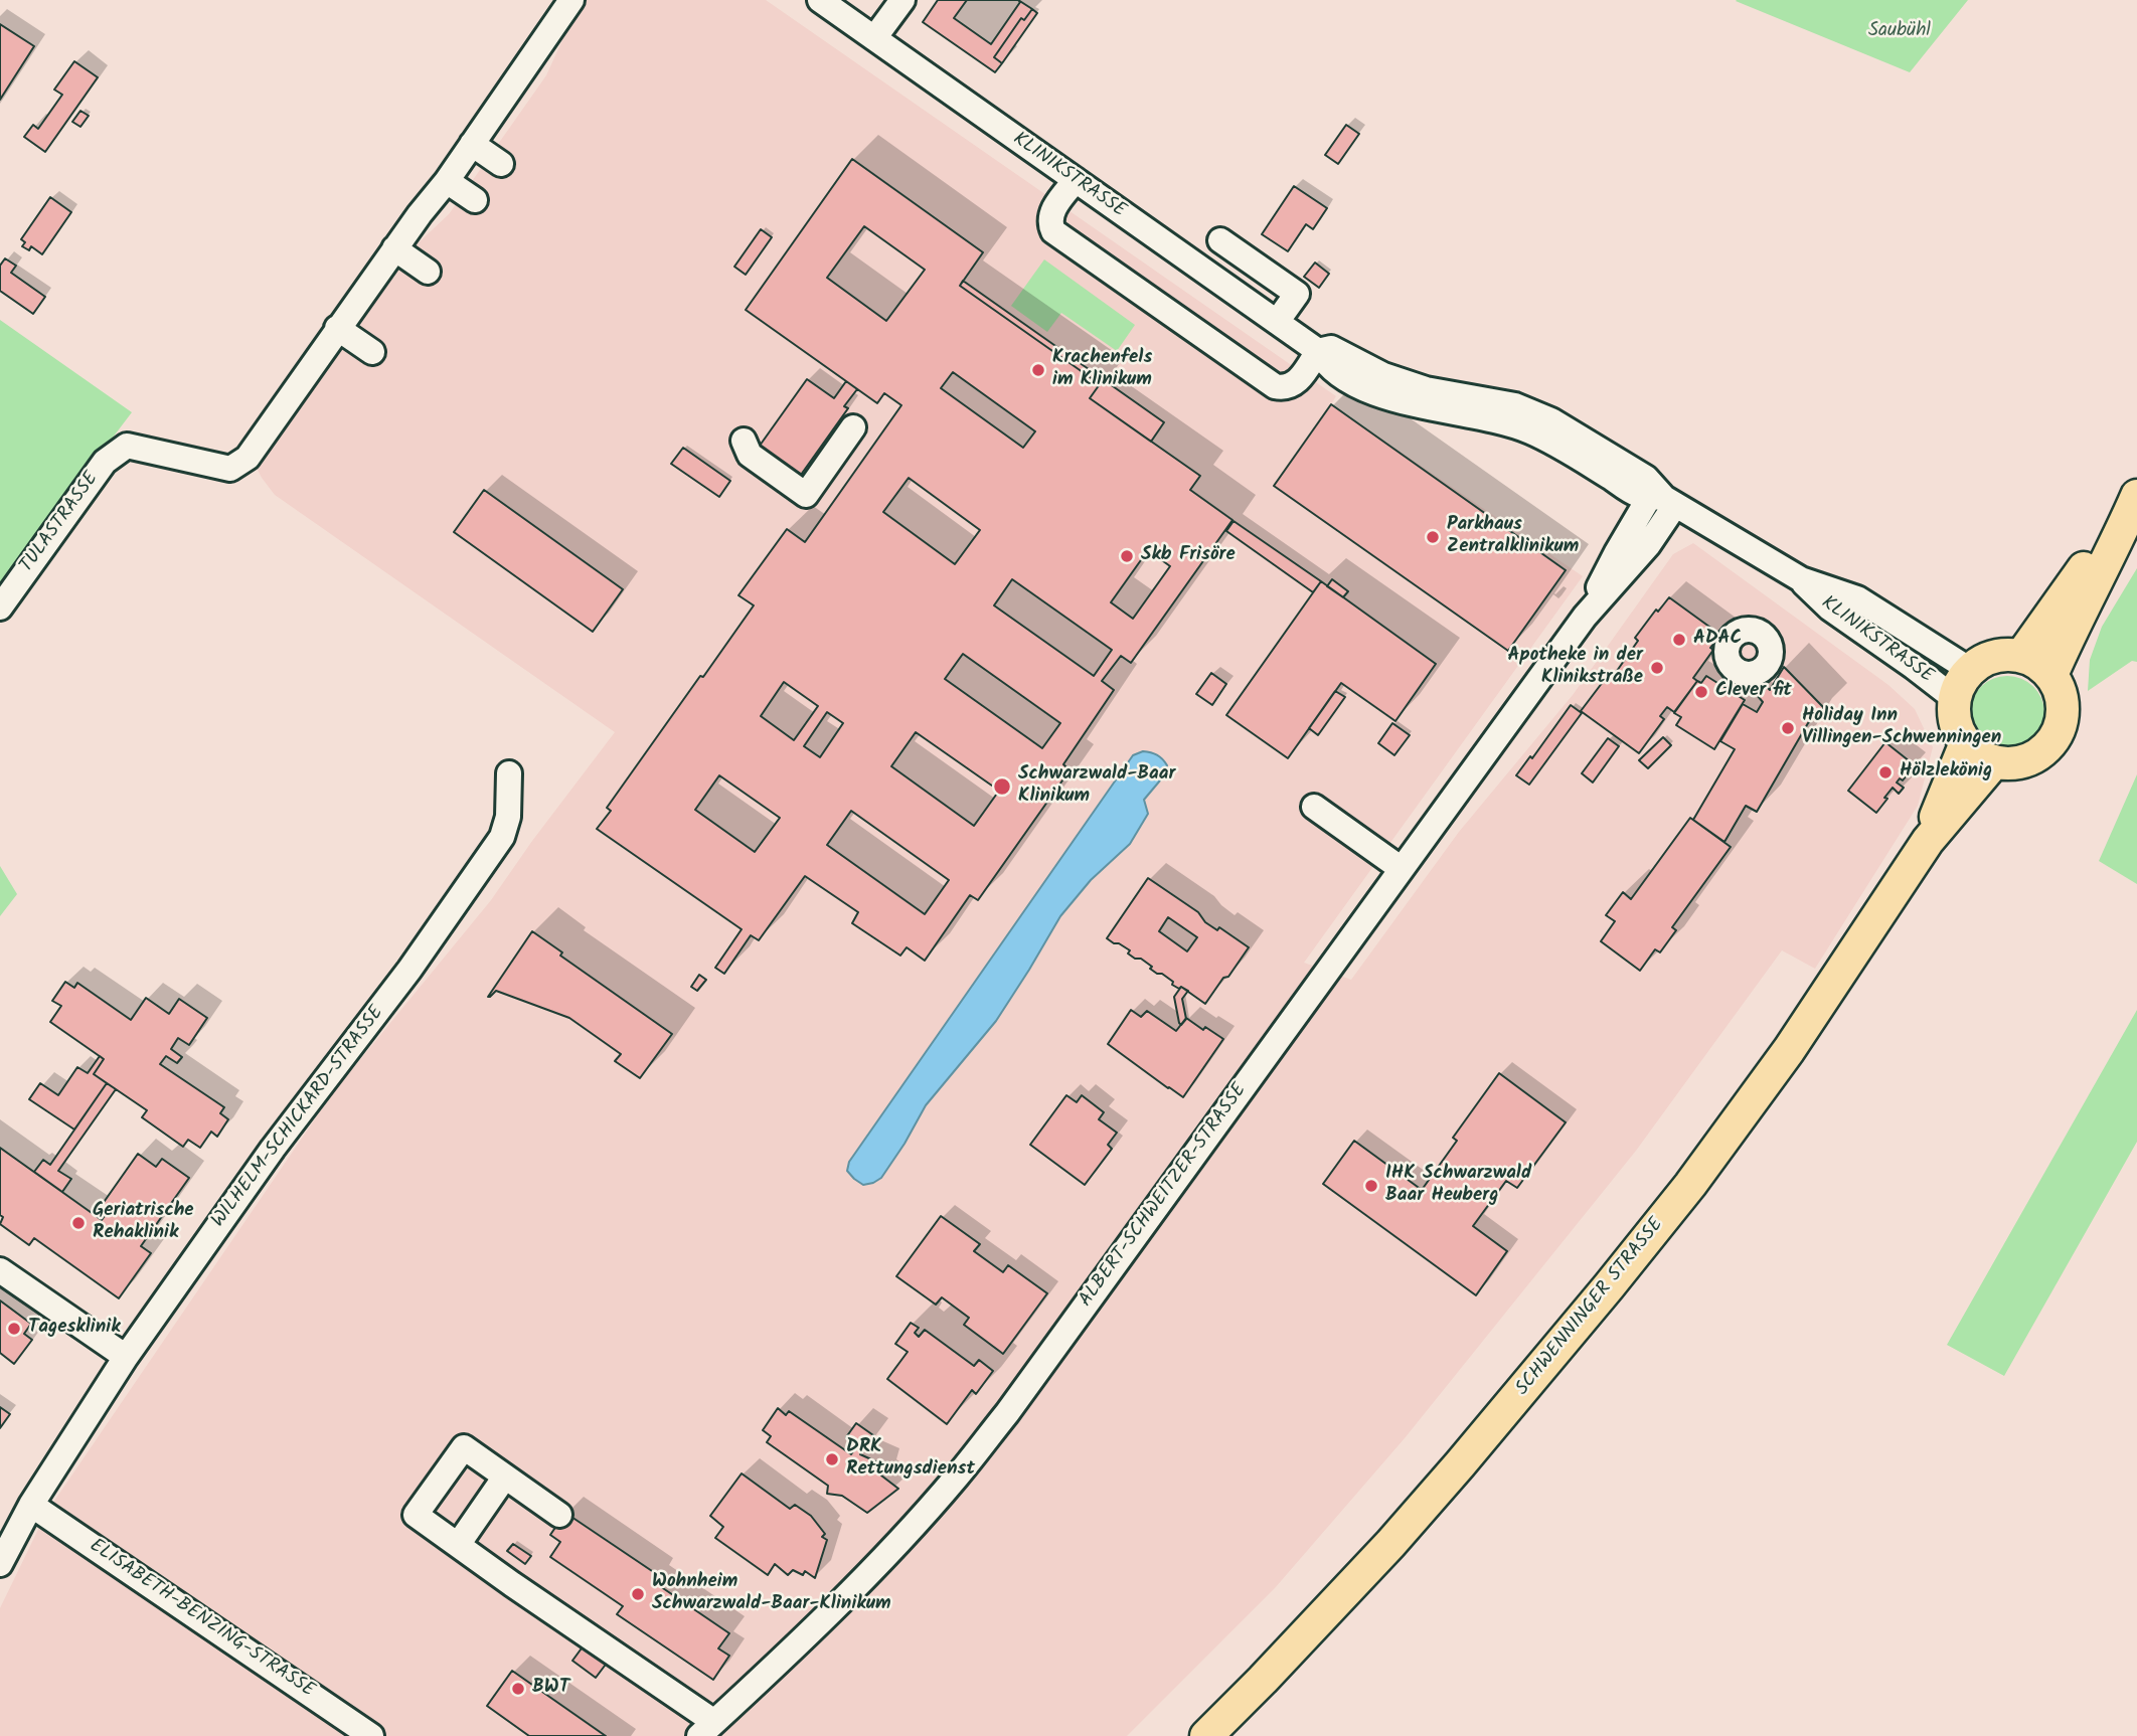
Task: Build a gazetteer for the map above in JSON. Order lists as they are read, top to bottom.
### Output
{
  "streets": {
    "main road": ["SCHWENNINGER STRASSE"],
    "street": [
      "KLINIKSTRASSE",
      "TULASTRASSE",
      "WILHELM-SCHICKARD-STRASSE",
      "ALBERT-SCHWEITZER-STRASSE",
      "ELISABETH-BENZING-STRASSE"
    ]
  },
  "crossings": [
    ["KLINIKSTRASSE", "ALBERT-SCHWEITZER-STRASSE"],
    ["KLINIKSTRASSE", "SCHWENNINGER STRASSE"],
    ["WILHELM-SCHICKARD-STRASSE", "ELISABETH-BENZING-STRASSE"]
  ],
  "parks": ["Saubühl"],
  "places": [
    "Krachenfels im Klinikum",
    "Parkhaus Zentralklinikum",
    "Skb Frisöre",
    "ADAC",
    "Apotheke in der Klinikstraße",
    "Clever fit",
    "Holiday Inn Villingen-Schwenningen",
    "Hölzlekönig",
    "Schwarzwald-Baar Klinikum",
    "IHK Schwarzwald Baar Heuberg",
    "Geriatrische Rehaklinik",
    "Tagesklinik",
    "DRK Rettungsdienst",
    "Wohnheim Schwarzwald-Baar-Klinikum",
    "BWT"
  ]
}
